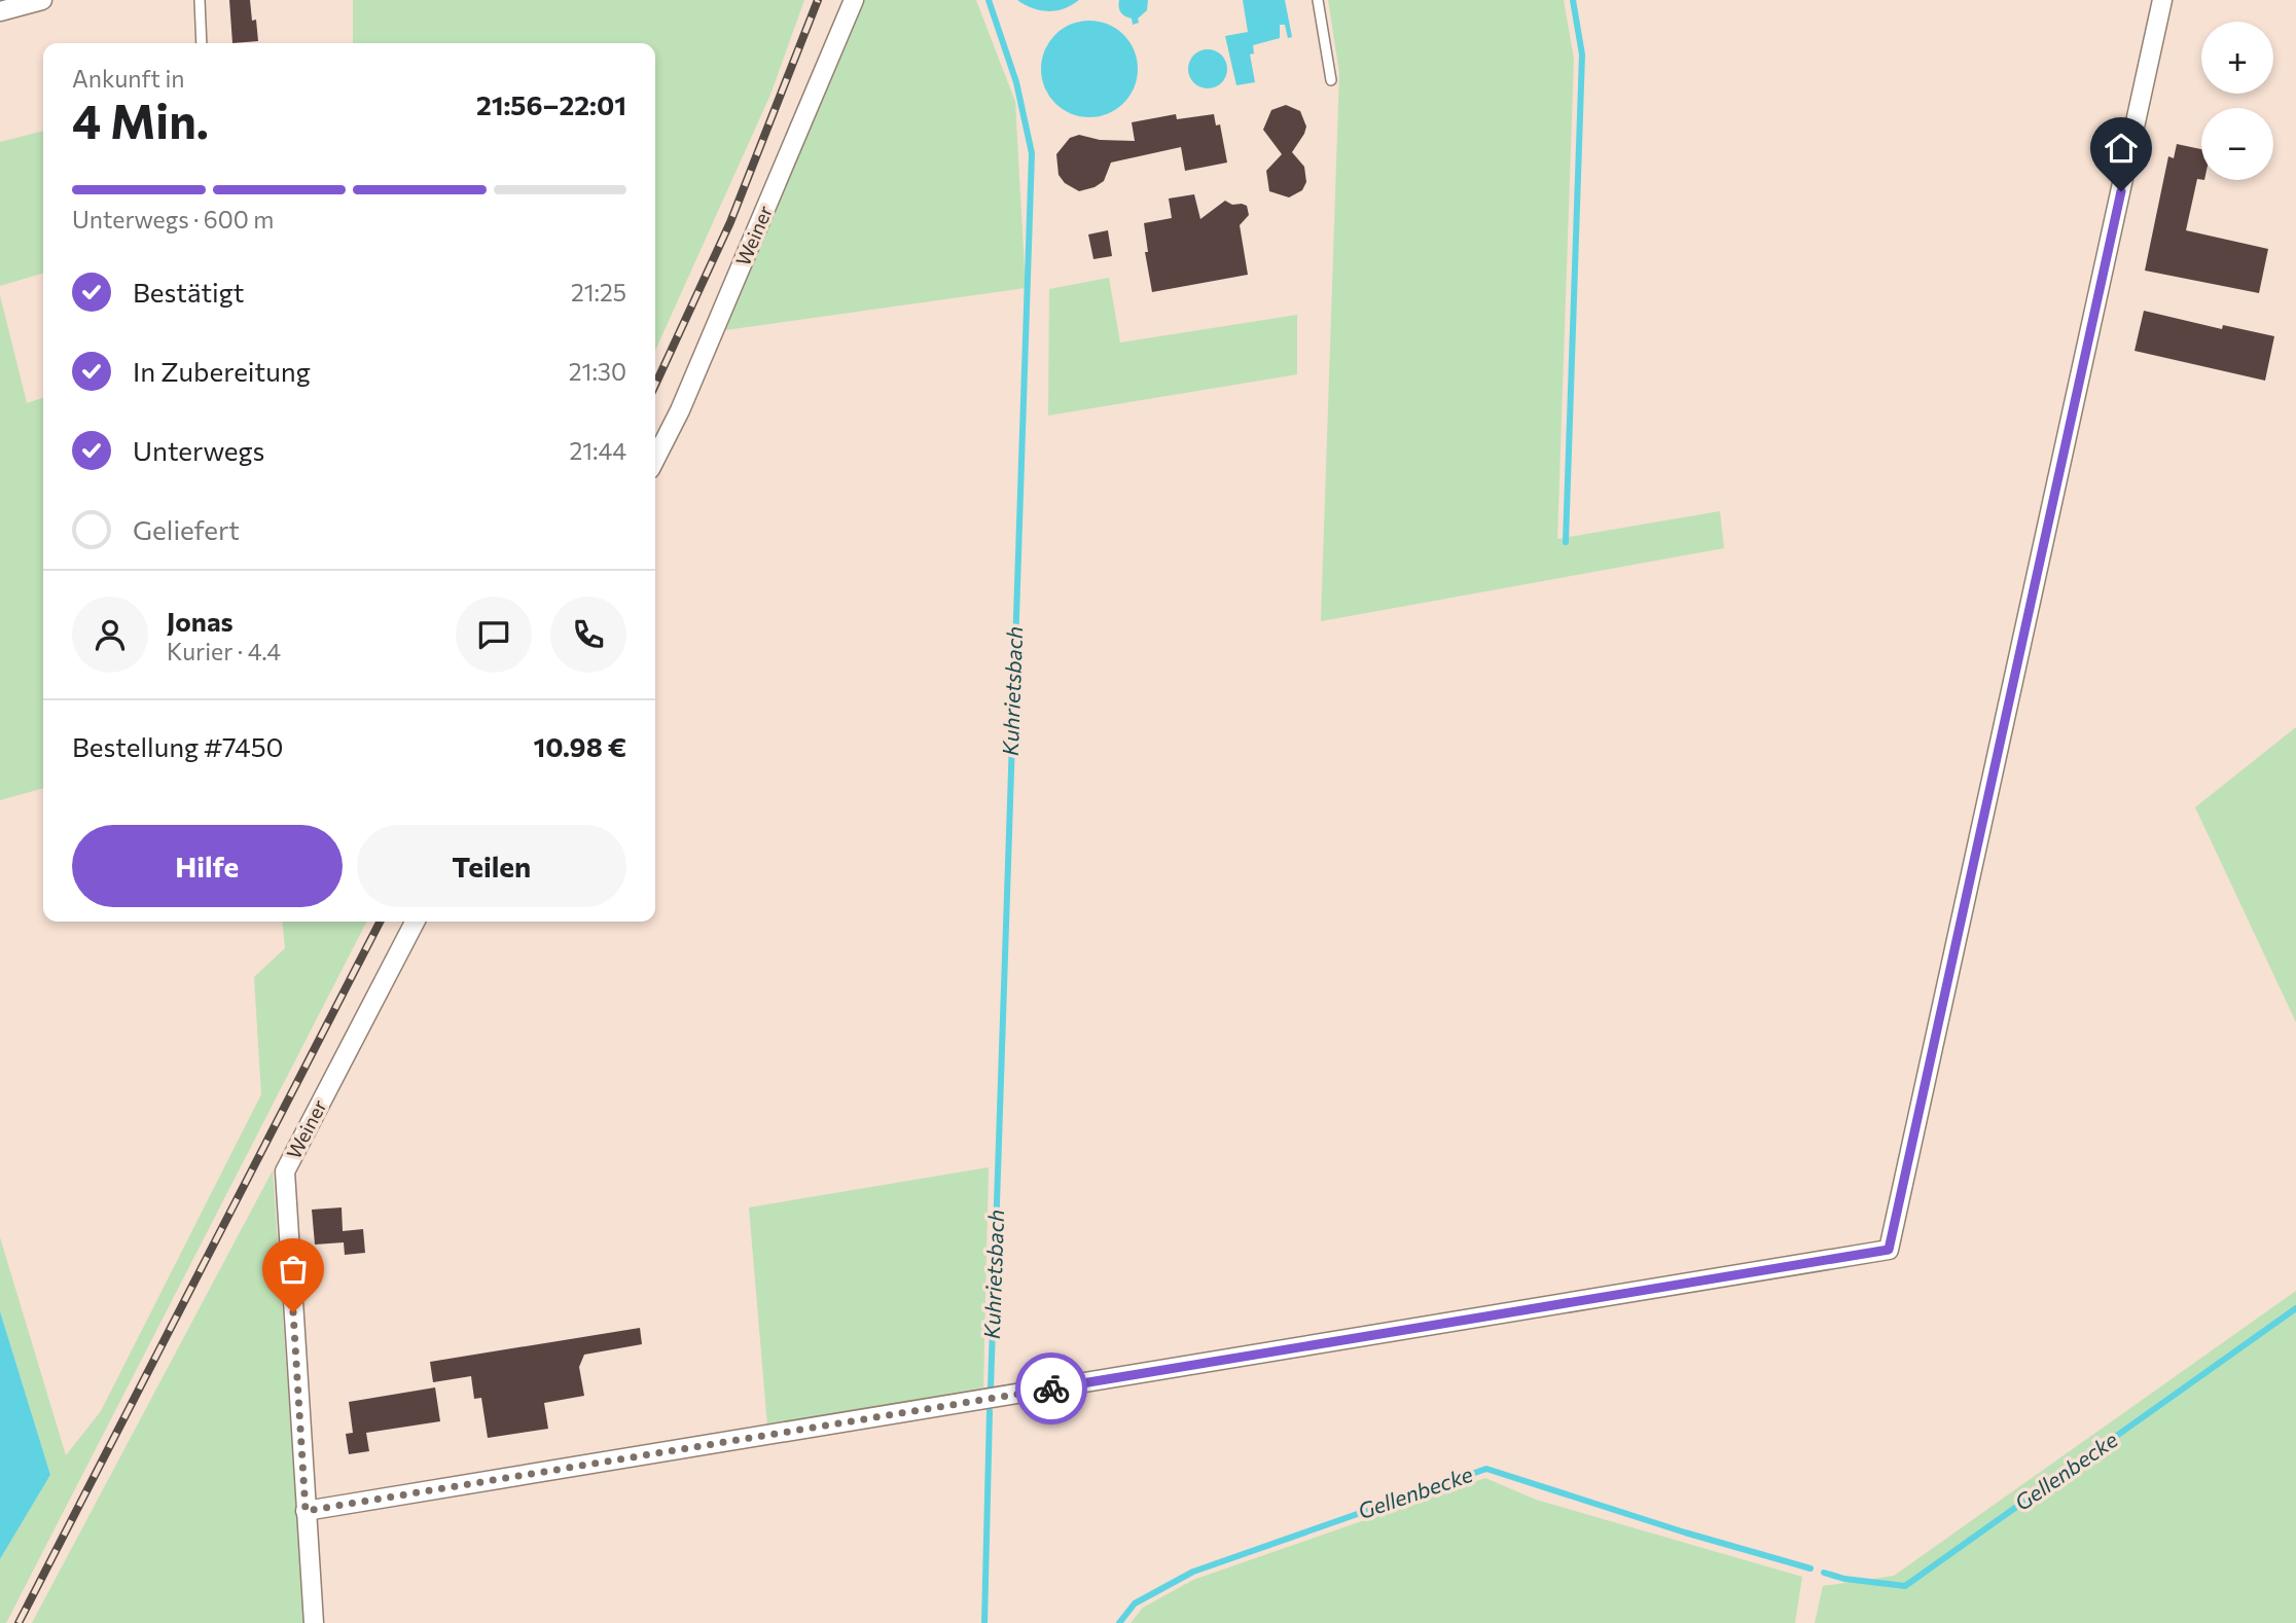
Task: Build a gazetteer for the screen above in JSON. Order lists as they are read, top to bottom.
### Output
{
  "streets": {
    "street": ["Weiner"]
  },
  "water": ["Kuhrietsbach", "Gellenbecke"],
  "page": {
    "map_buttons": ["+", "−"],
    "heading": ["4 Min.", "Ankunft in", "21:56–22:01"],
    "panel": [
      "Jonas",
      "Kurier · 4.4",
      "Bestellung #7450",
      "10.98 €"
    ],
    "bar": "Unterwegs · 600 m",
    "list": [
      ["Bestätigt", "21:25"],
      ["In Zubereitung", "21:30"],
      ["Unterwegs", "21:44"],
      "Geliefert"
    ],
    "buttons": ["Hilfe", "Teilen"]
  }
}
